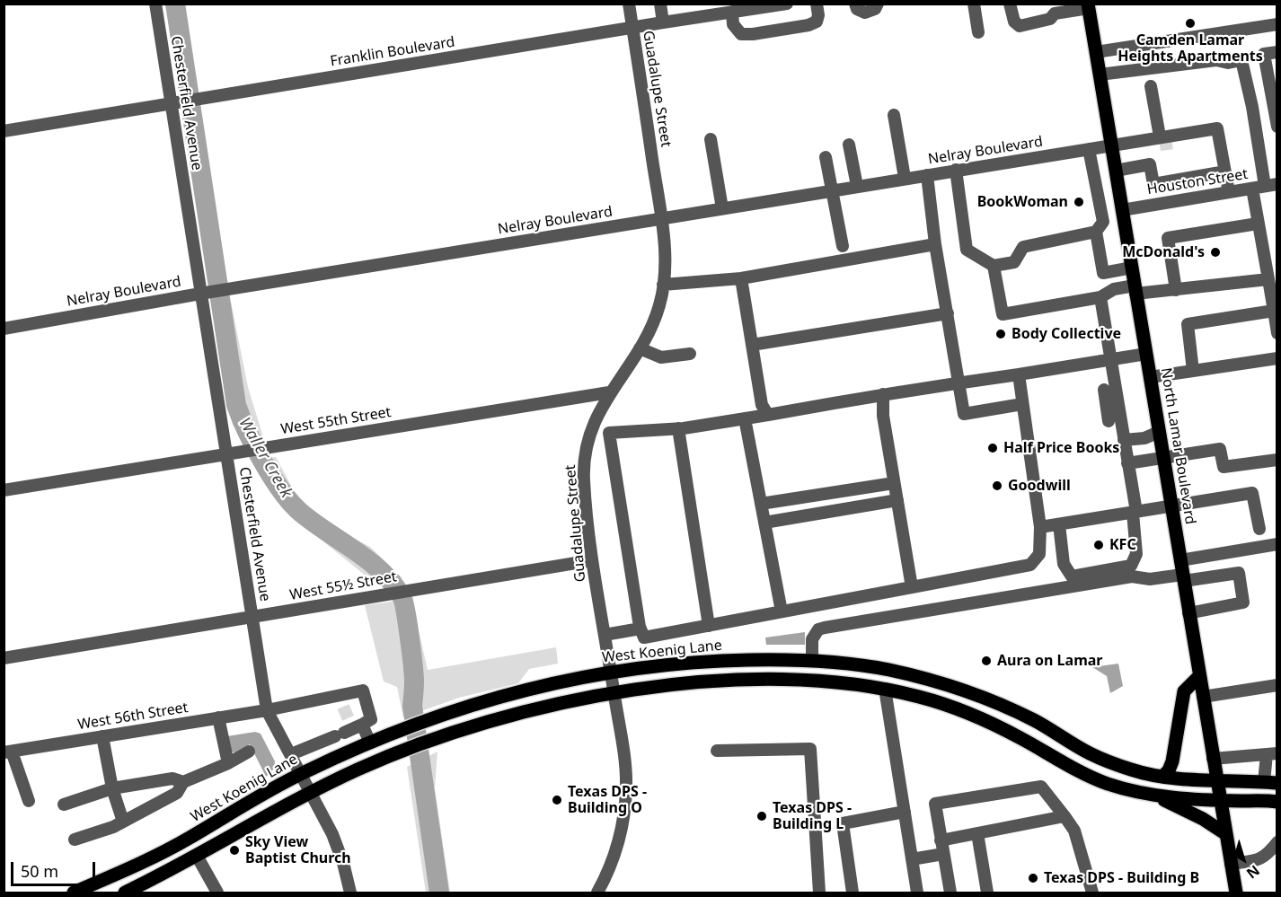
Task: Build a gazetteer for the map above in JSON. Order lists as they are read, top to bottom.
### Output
{
  "streets": {
    "main road": ["North Lamar Boulevard", "West Koenig Lane"],
    "street": [
      "Franklin Boulevard",
      "Guadalupe Street",
      "Chesterfield Avenue",
      "Nelray Boulevard",
      "Houston Street",
      "West 55th Street",
      "West 55½ Street",
      "West 56th Street"
    ]
  },
  "crossings": [
    ["Franklin Boulevard", "Guadalupe Street"],
    ["Franklin Boulevard", "Chesterfield Avenue"],
    ["Guadalupe Street", "Nelray Boulevard"],
    ["Guadalupe Street", "West 55th Street"],
    ["Guadalupe Street", "West 55½ Street"],
    ["Guadalupe Street", "West Koenig Lane"],
    ["Chesterfield Avenue", "Nelray Boulevard"],
    ["Chesterfield Avenue", "West 55th Street"],
    ["Chesterfield Avenue", "West 55½ Street"],
    ["Chesterfield Avenue", "West Koenig Lane"],
    ["Chesterfield Avenue", "West 56th Street"],
    ["Nelray Boulevard", "North Lamar Boulevard"],
    ["Houston Street", "North Lamar Boulevard"],
    ["North Lamar Boulevard", "West Koenig Lane"],
    ["West Koenig Lane", "West 56th Street"]
  ],
  "water": ["Waller Creek"],
  "places": [
    "Camden Lamar Heights Apartments",
    "BookWoman",
    "McDonald's",
    "Body Collective",
    "Half Price Books",
    "Goodwill",
    "KFC",
    "Aura on Lamar",
    "Texas DPS - Building O",
    "Texas DPS - Building L",
    "Sky View Baptist Church",
    "Texas DPS - Building B"
  ],
  "scale_bar": "50 m",
  "north": "bottom right"
}
